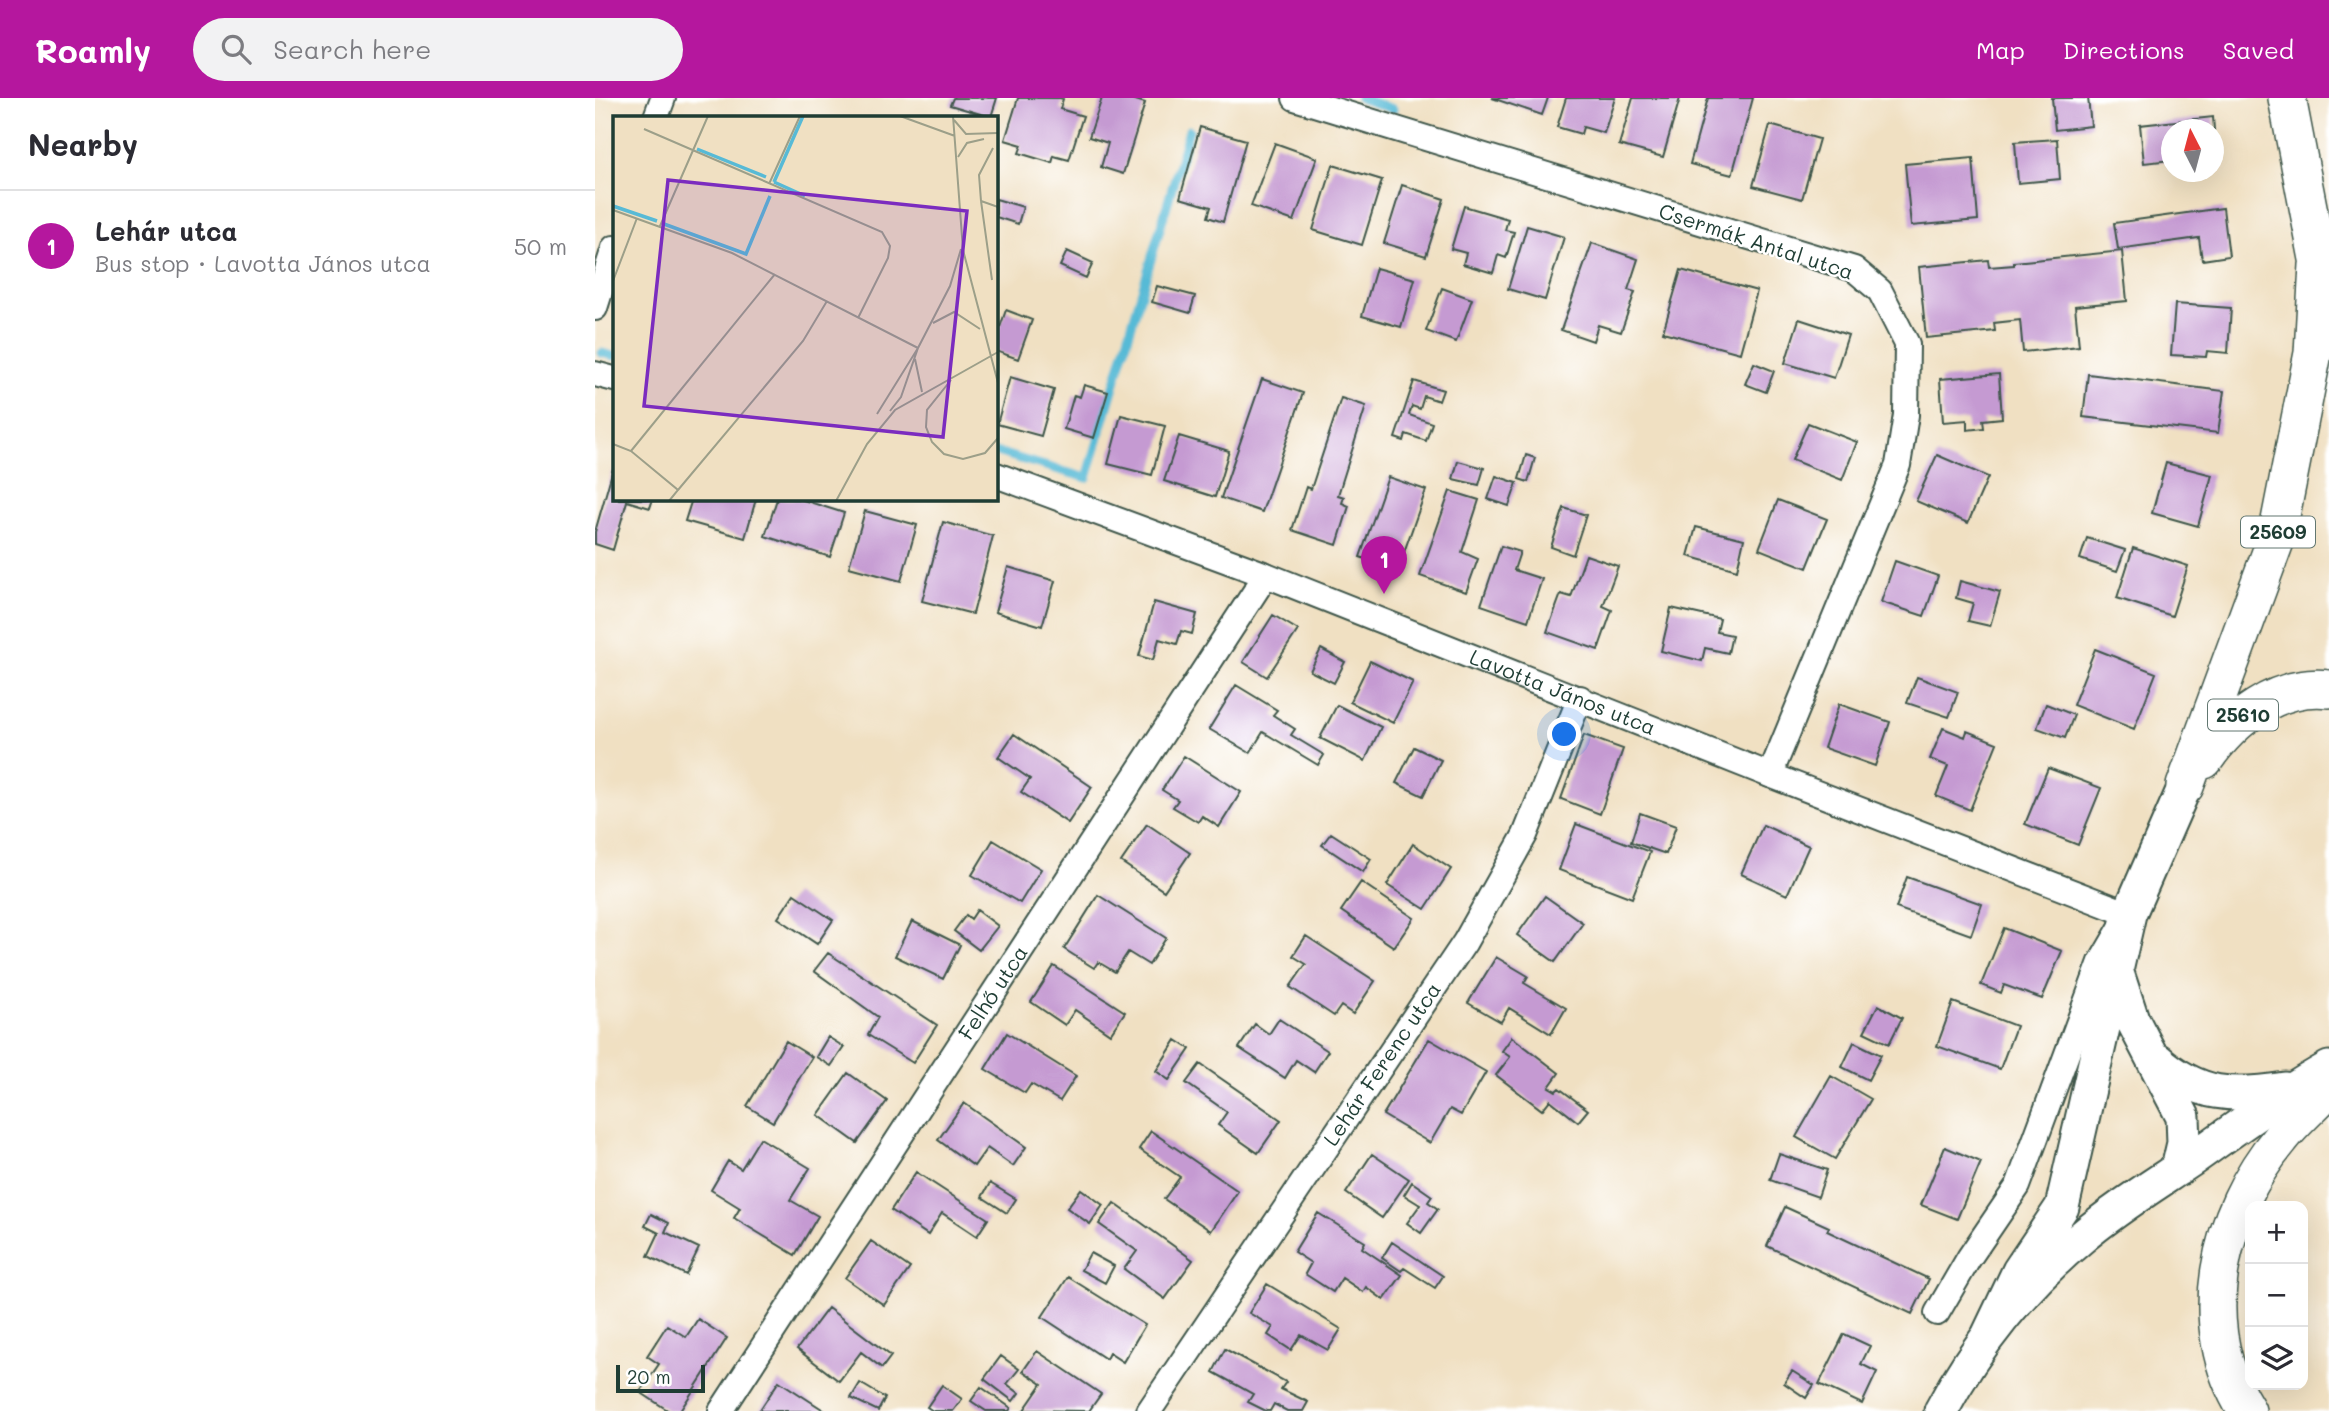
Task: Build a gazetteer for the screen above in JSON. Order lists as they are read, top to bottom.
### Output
{
  "streets": {
    "main road": ["25609", "25610"],
    "street": [
      "Csermák Antal utca",
      "Lavotta János utca",
      "Felhő utca",
      "Lehár Ferenc utca"
    ]
  },
  "crossings": [
    ["Csermák Antal utca", "Lavotta János utca"],
    ["25609", "Lavotta János utca"],
    ["25609", "25610"],
    ["Lavotta János utca", "Felhő utca"],
    ["Lavotta János utca", "Lehár Ferenc utca"]
  ],
  "scale_bar": "20 m",
  "north": "top",
  "page": {
    "header": "Roamly",
    "search": "Search here",
    "nav": ["Map", "Directions", "Saved"],
    "heading": "Nearby",
    "list": [
      {
        "mark": "1",
        "name": "Lehár utca",
        "note": "Bus stop · Lavotta János utca",
        "value": "50 m"
      }
    ],
    "pins": "1",
    "map_buttons": ["+", "−"],
    "scale": "20 m"
  }
}
